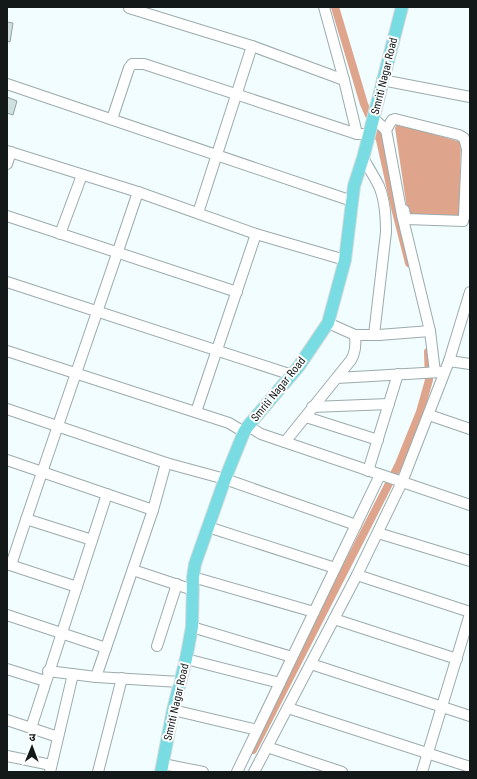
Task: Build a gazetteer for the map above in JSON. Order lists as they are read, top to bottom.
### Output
{
  "streets": {
    "main road": ["Smriti Nagar Road"]
  },
  "north": "top"
}
